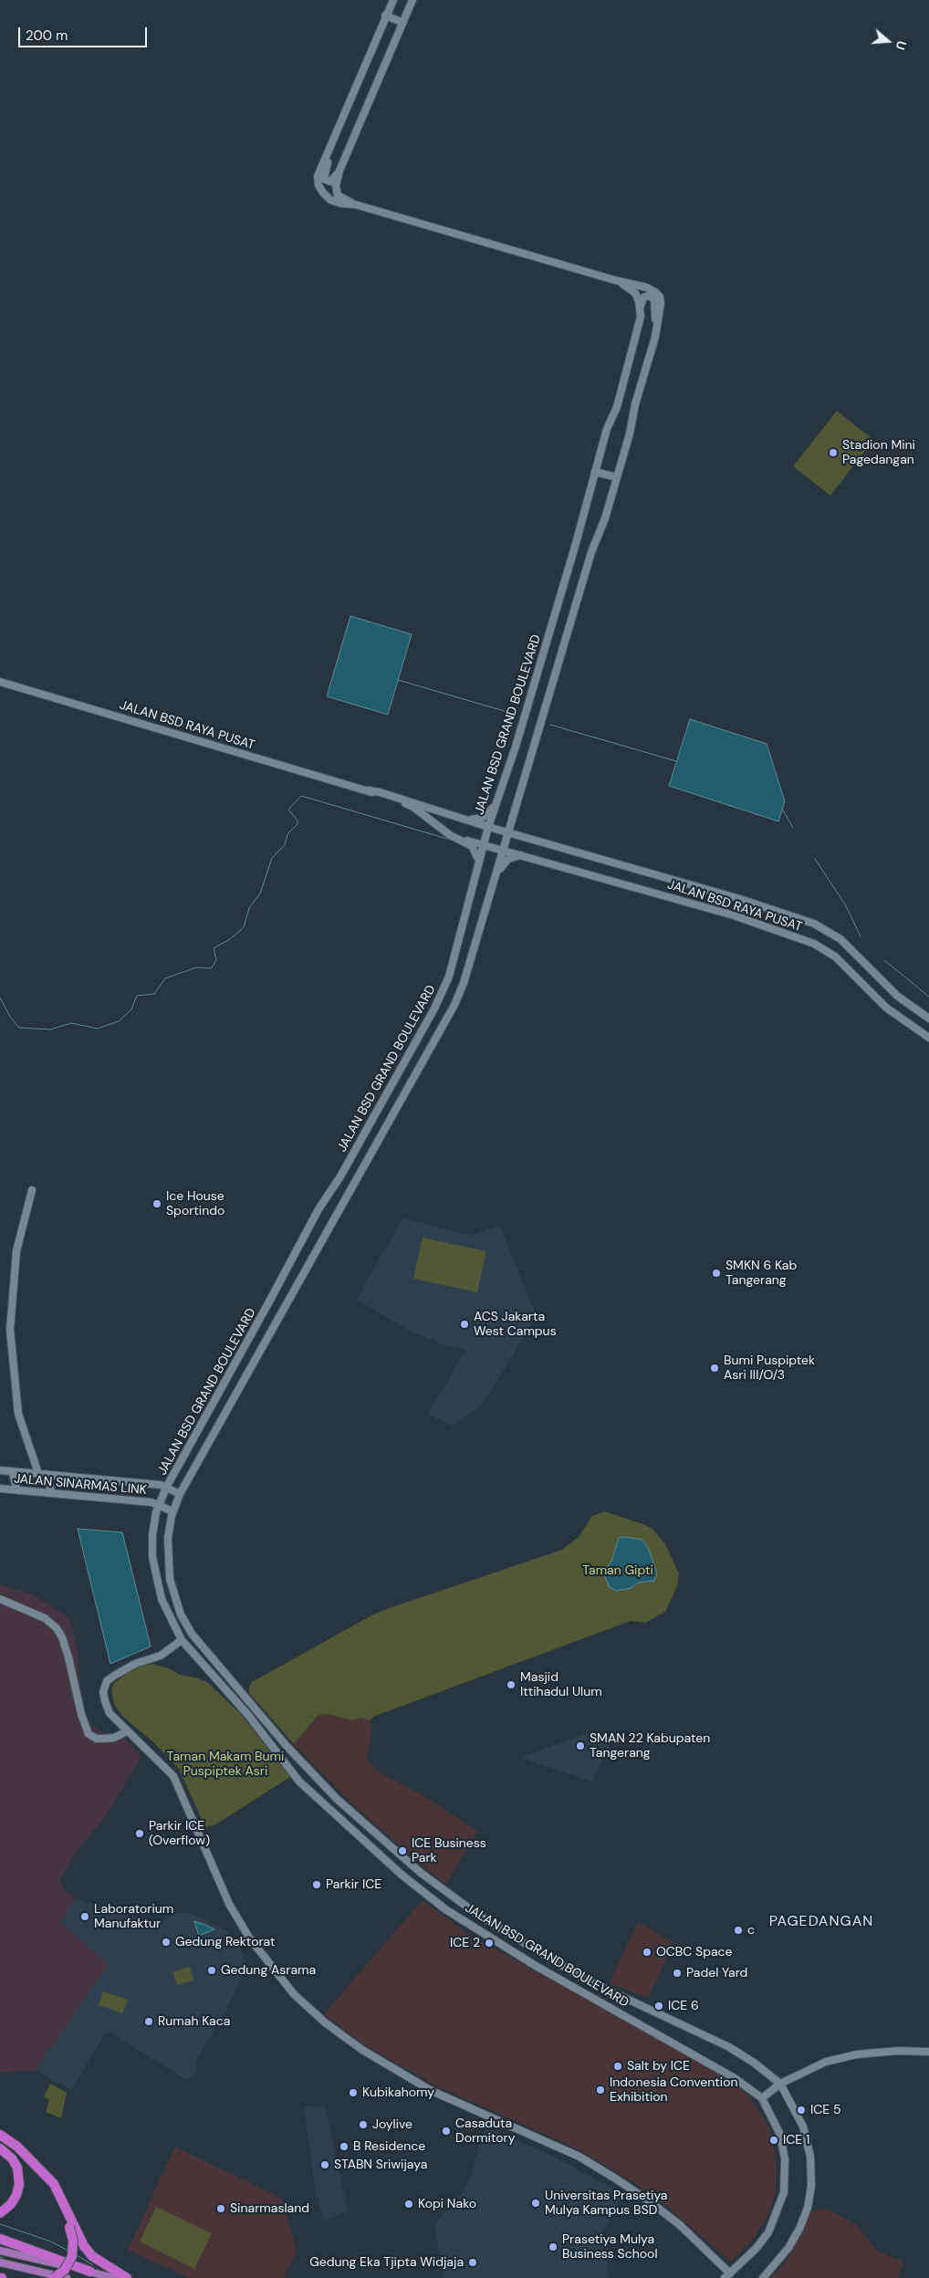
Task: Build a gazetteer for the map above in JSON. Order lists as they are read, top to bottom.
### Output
{
  "streets": {
    "main road": ["JALAN BSD GRAND BOULEVARD", "JALAN BSD RAYA PUSAT", "JALAN SINARMAS LINK"]
  },
  "crossings": [
    ["JALAN BSD GRAND BOULEVARD", "JALAN BSD RAYA PUSAT"],
    ["JALAN BSD GRAND BOULEVARD", "JALAN SINARMAS LINK"]
  ],
  "districts": ["PAGEDANGAN"],
  "parks": ["Taman Gipti", "Taman Makam Bumi Puspiptek Asri"],
  "places": [
    "Stadion Mini Pagedangan",
    "Ice House Sportindo",
    "SMKN 6 Kab Tangerang",
    "ACS Jakarta West Campus",
    "Bumi Puspiptek Asri III/O/3",
    "Masjid Ittihadul Ulum",
    "SMAN 22 Kabupaten Tangerang",
    "Parkir ICE (Overflow)",
    "ICE Business Park",
    "Parkir ICE",
    "Laboratorium Manufaktur",
    "c",
    "Gedung Rektorat",
    "ICE 2",
    "OCBC Space",
    "Gedung Asrama",
    "Padel Yard",
    "ICE 6",
    "Rumah Kaca",
    "Salt by ICE",
    "Indonesia Convention Exhibition",
    "Kubikahomy",
    "ICE 5",
    "Joylive",
    "Casaduta Dormitory",
    "ICE 1",
    "B Residence",
    "STABN Sriwijaya",
    "Universitas Prasetiya Mulya Kampus BSD",
    "Kopi Nako",
    "Sinarmasland",
    "Prasetiya Mulya Business School",
    "Gedung Eka Tjipta Widjaja"
  ],
  "scale_bar": "200 m",
  "north": "right"
}
